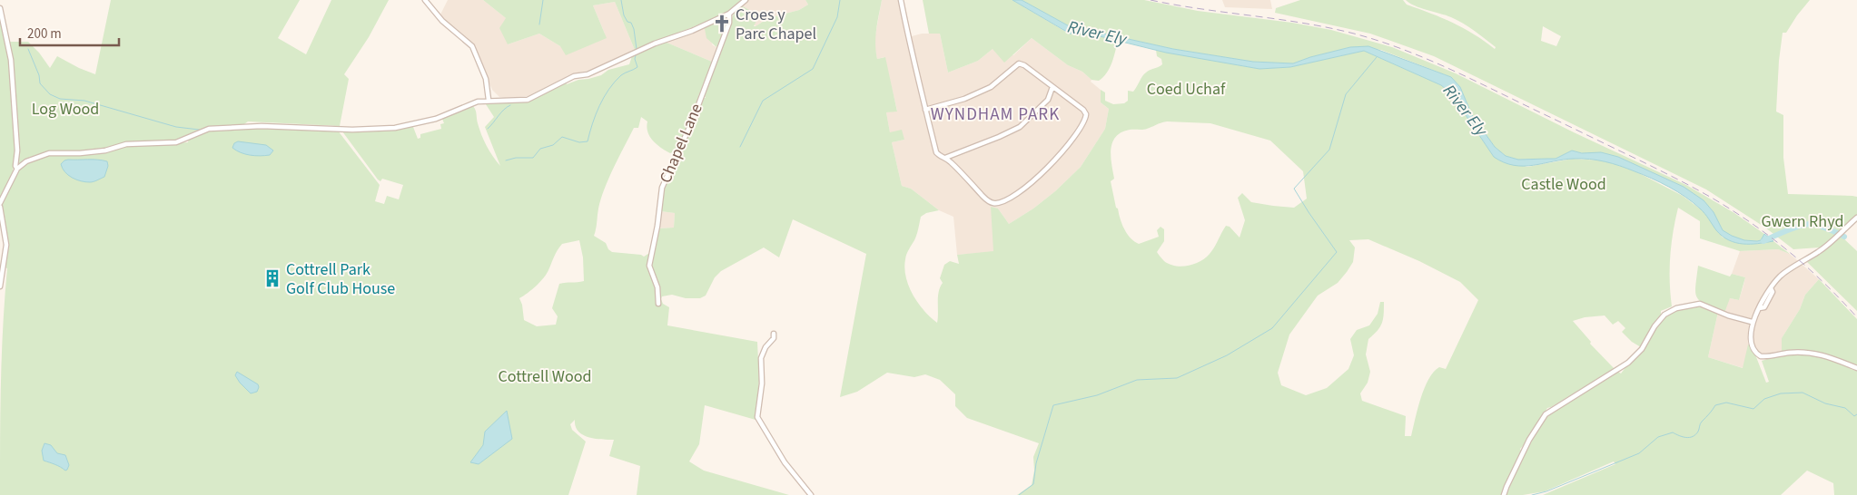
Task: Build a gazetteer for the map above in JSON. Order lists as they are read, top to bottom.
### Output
{
  "streets": {
    "street": ["Chapel Lane"]
  },
  "districts": ["WYNDHAM PARK"],
  "water": ["River Ely"],
  "parks": [
    "Coed Uchaf",
    "Log Wood",
    "Castle Wood",
    "Gwern Rhyd",
    "Cottrell Wood"
  ],
  "places": {
    "church": ["Croes y Parc Chapel"],
    "building": ["Cottrell Park Golf Club House"]
  },
  "scale_bar": "200 m"
}
